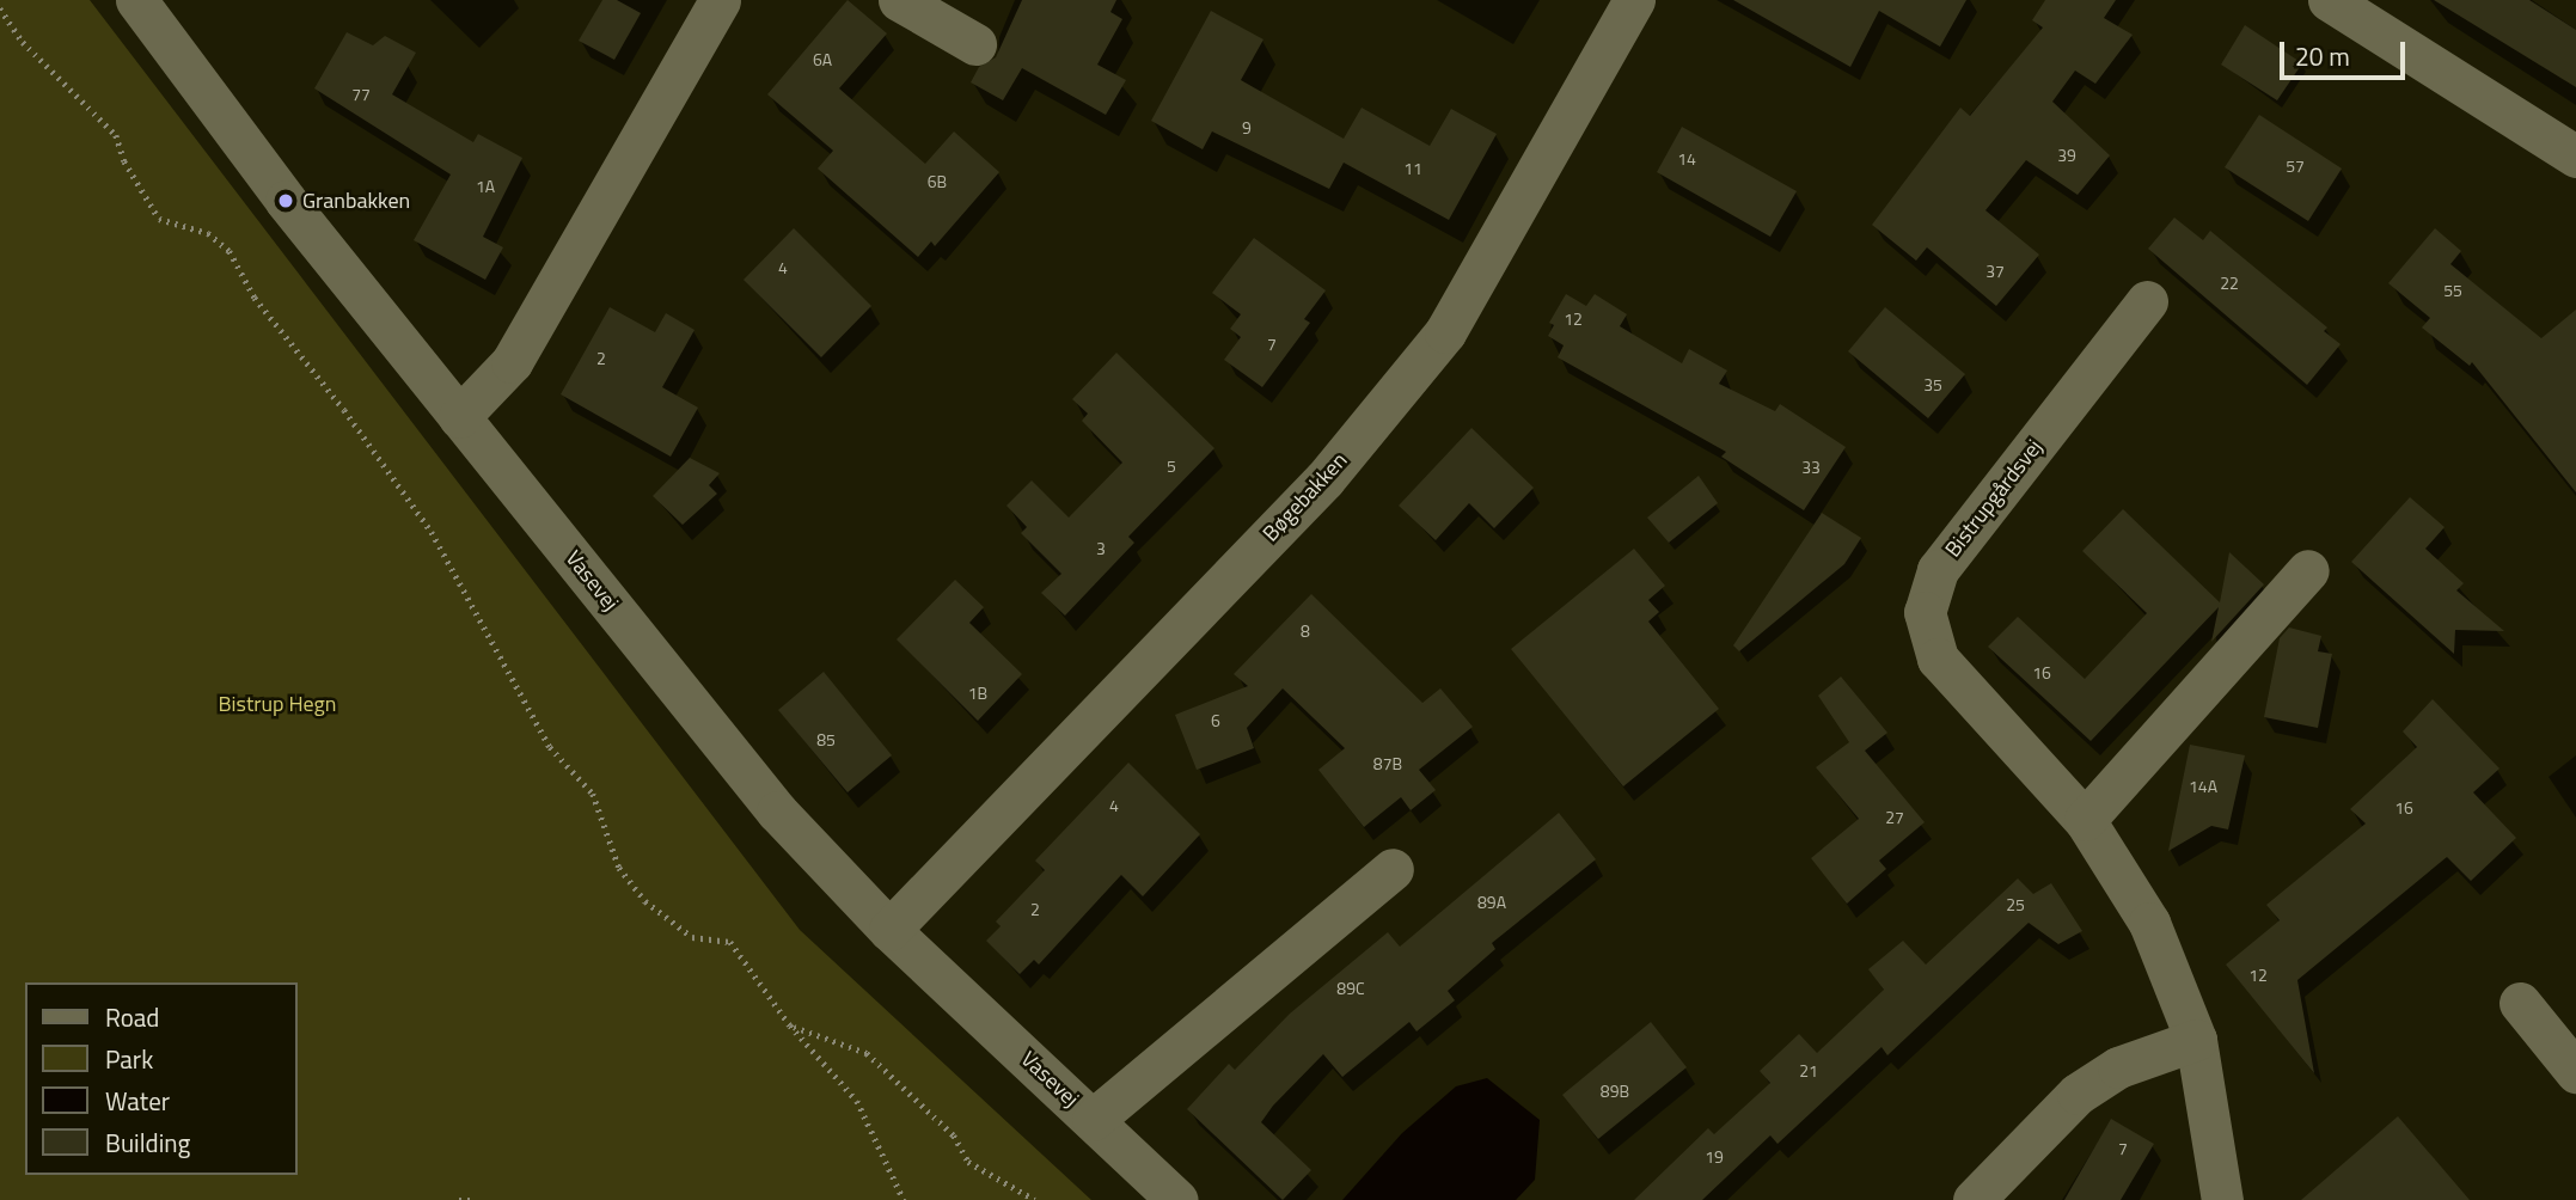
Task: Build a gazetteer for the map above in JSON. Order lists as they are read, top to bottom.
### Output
{
  "streets": {
    "street": ["Bøgebakken", "Bistrupgårdsvej", "Vasevej"]
  },
  "crossings": [
    ["Bøgebakken", "Vasevej"]
  ],
  "parks": ["Bistrup Hegn"],
  "places": ["Granbakken"],
  "house_numbers": [
    "6A",
    "77",
    "9",
    "39",
    "14",
    "57",
    "11",
    "6B",
    "1A",
    "4",
    "37",
    "22",
    "55",
    "12",
    "7",
    "2",
    "35",
    "5",
    "33",
    "3",
    "8",
    "16",
    "1B",
    "6",
    "85",
    "87B",
    "14A",
    "4",
    "16",
    "27",
    "89A",
    "25",
    "2",
    "12",
    "89C",
    "21",
    "89B",
    "7",
    "19"
  ],
  "legend": [
    "Road",
    "Park",
    "Water",
    "Building"
  ],
  "scale_bar": "20 m"
}
